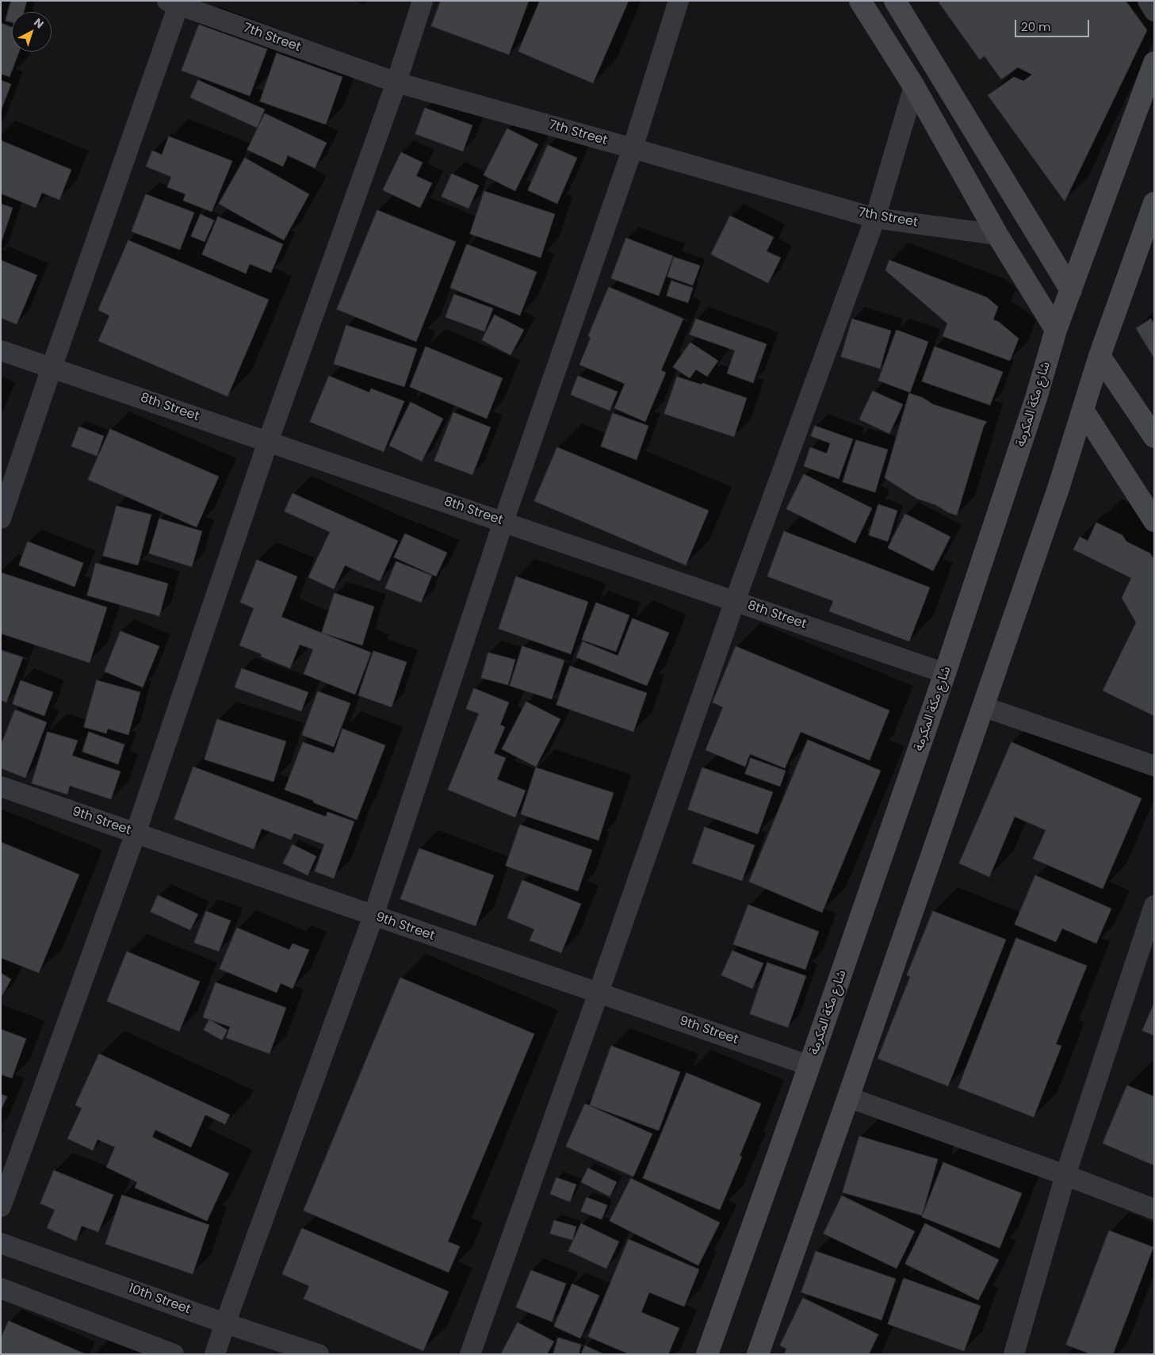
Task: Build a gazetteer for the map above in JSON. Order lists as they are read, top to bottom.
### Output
{
  "streets": {
    "main road": ["شارع مكة المكرمة"],
    "street": [
      "7th Street",
      "8th Street",
      "9th Street",
      "10th Street"
    ]
  },
  "crossings": [
    ["شارع مكة المكرمة", "8th Street"],
    ["شارع مكة المكرمة", "9th Street"]
  ],
  "scale_bar": "20 m",
  "north": "top right"
}
